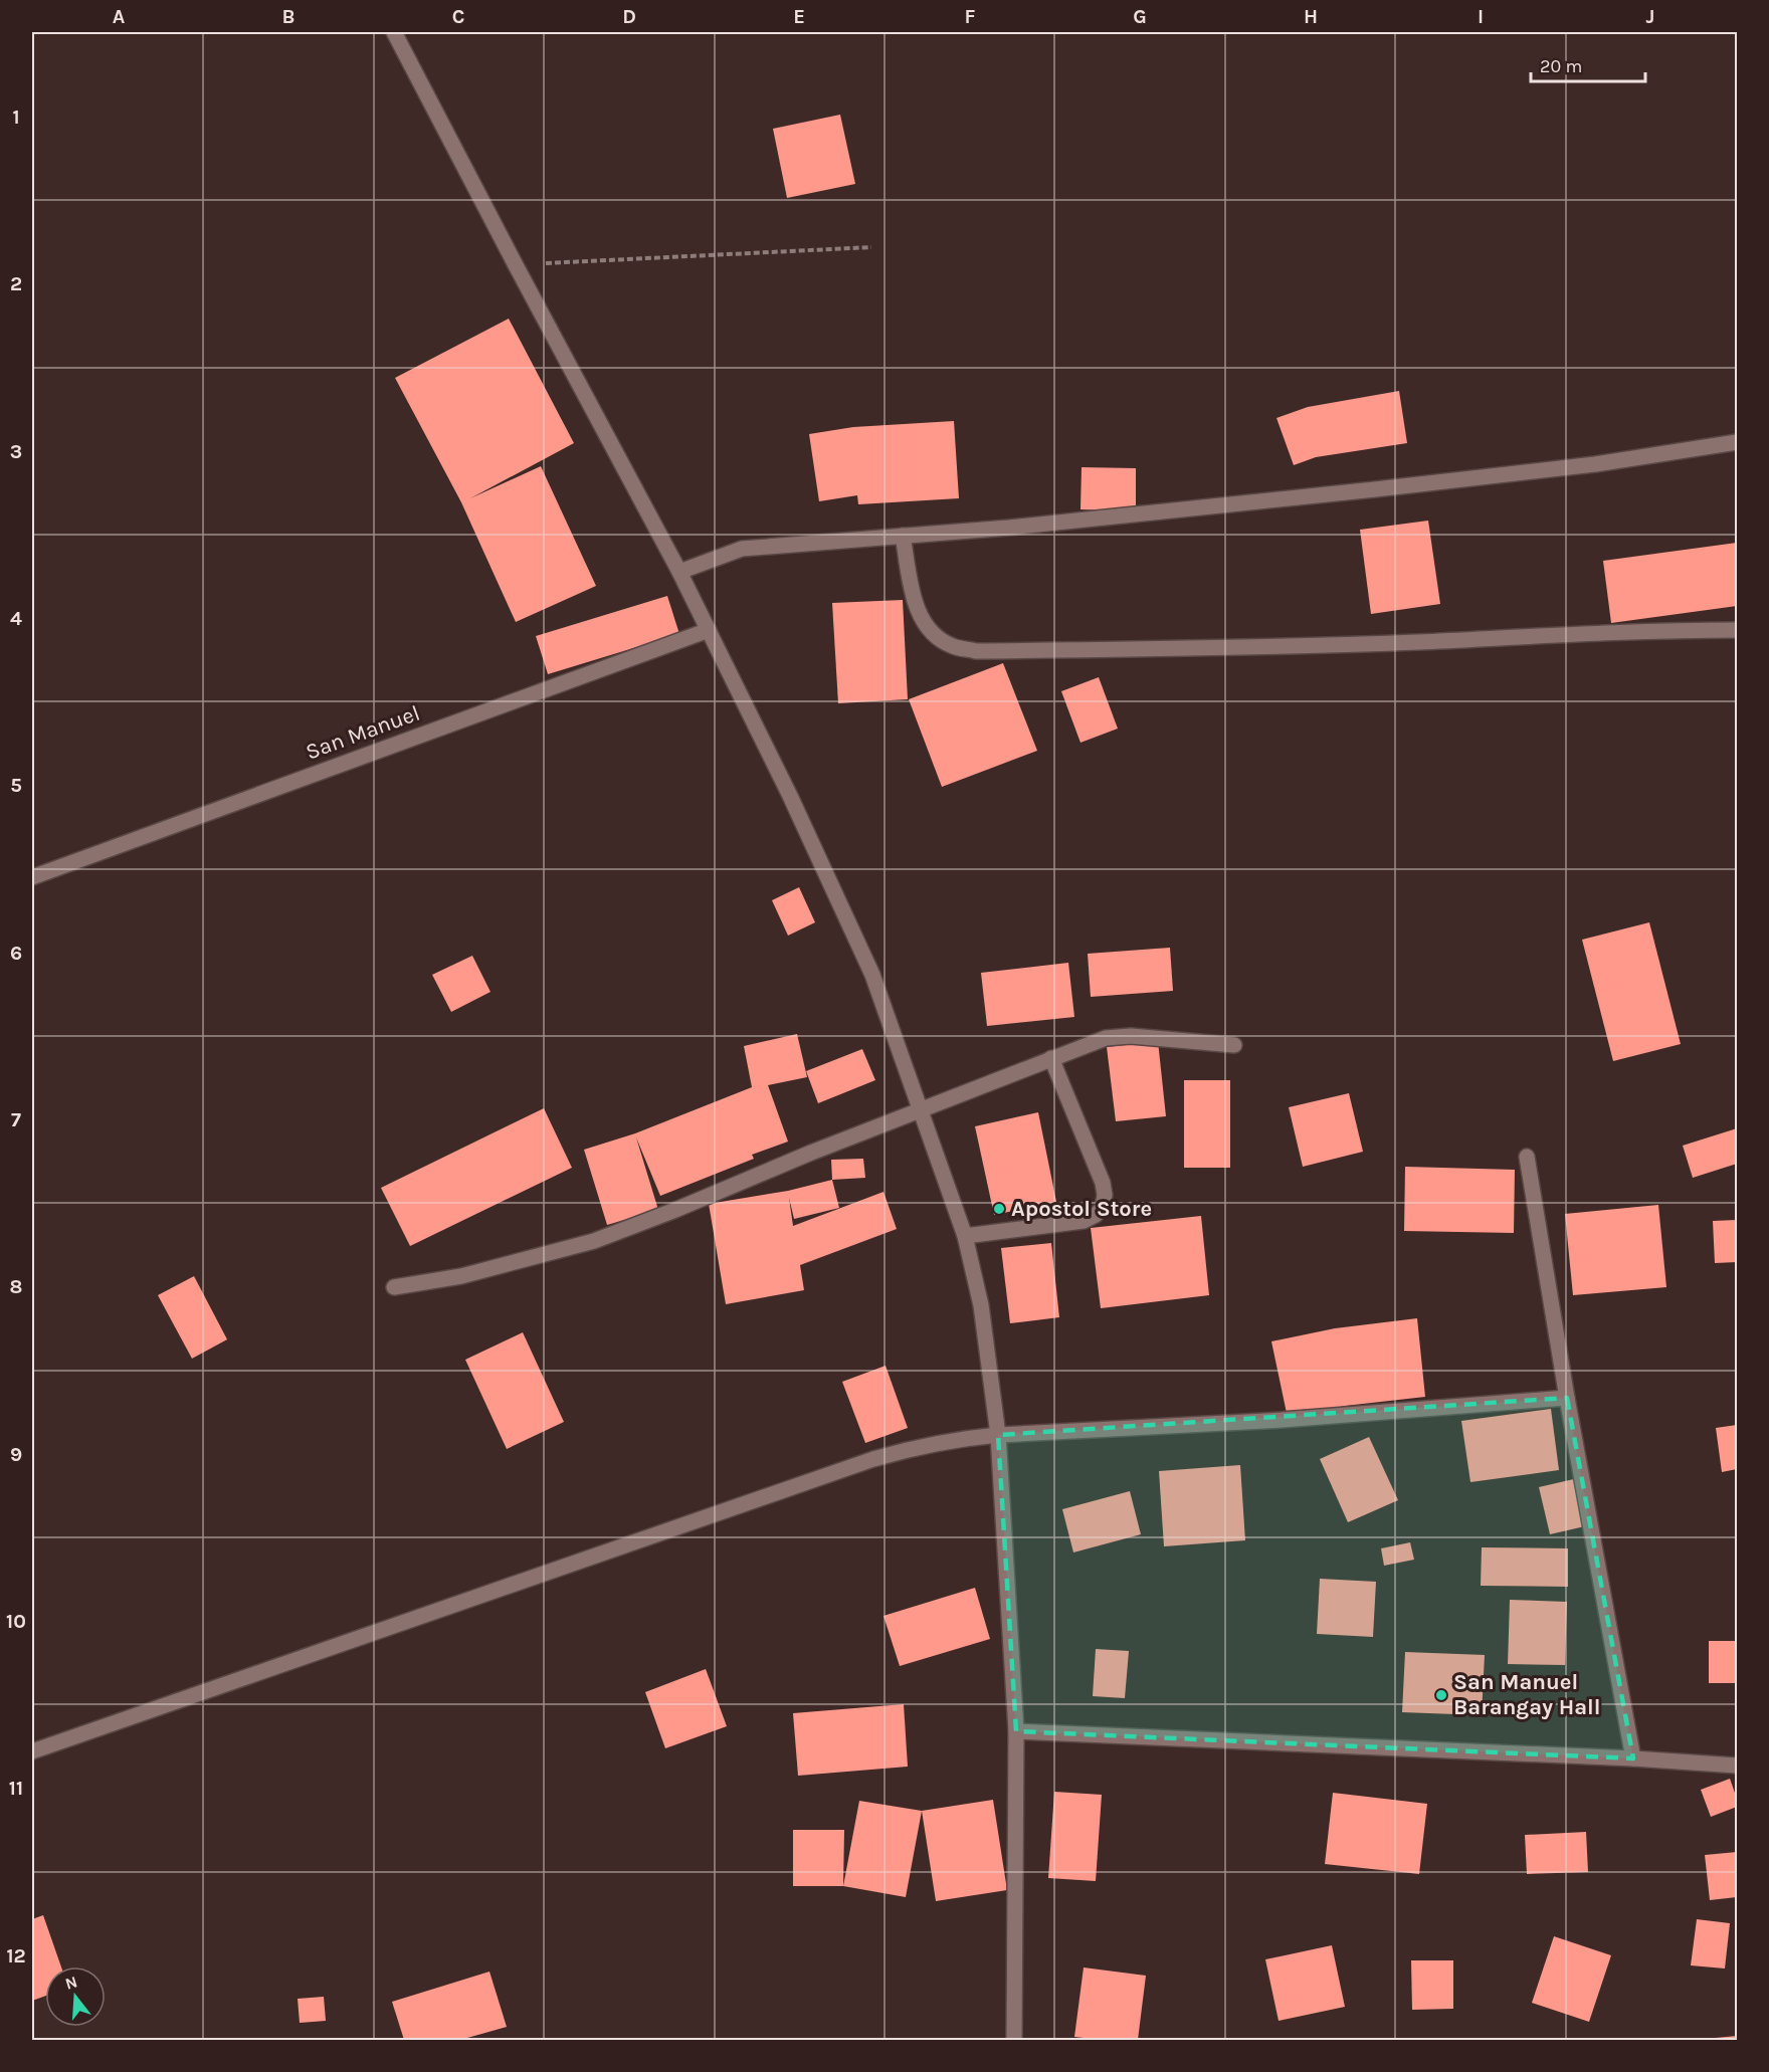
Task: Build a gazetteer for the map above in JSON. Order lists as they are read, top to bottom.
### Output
{
  "streets": {
    "street": ["San Manuel"]
  },
  "places": ["Apostol Store", "San Manuel Barangay Hall"],
  "scale_bar": "20 m",
  "north": "top",
  "grid": {
    "columns": [
      "A",
      "B",
      "C",
      "D",
      "E",
      "F",
      "G",
      "H",
      "I",
      "J"
    ],
    "rows": [
      "1",
      "2",
      "3",
      "4",
      "5",
      "6",
      "7",
      "8",
      "9",
      "10",
      "11",
      "12"
    ]
  }
}
